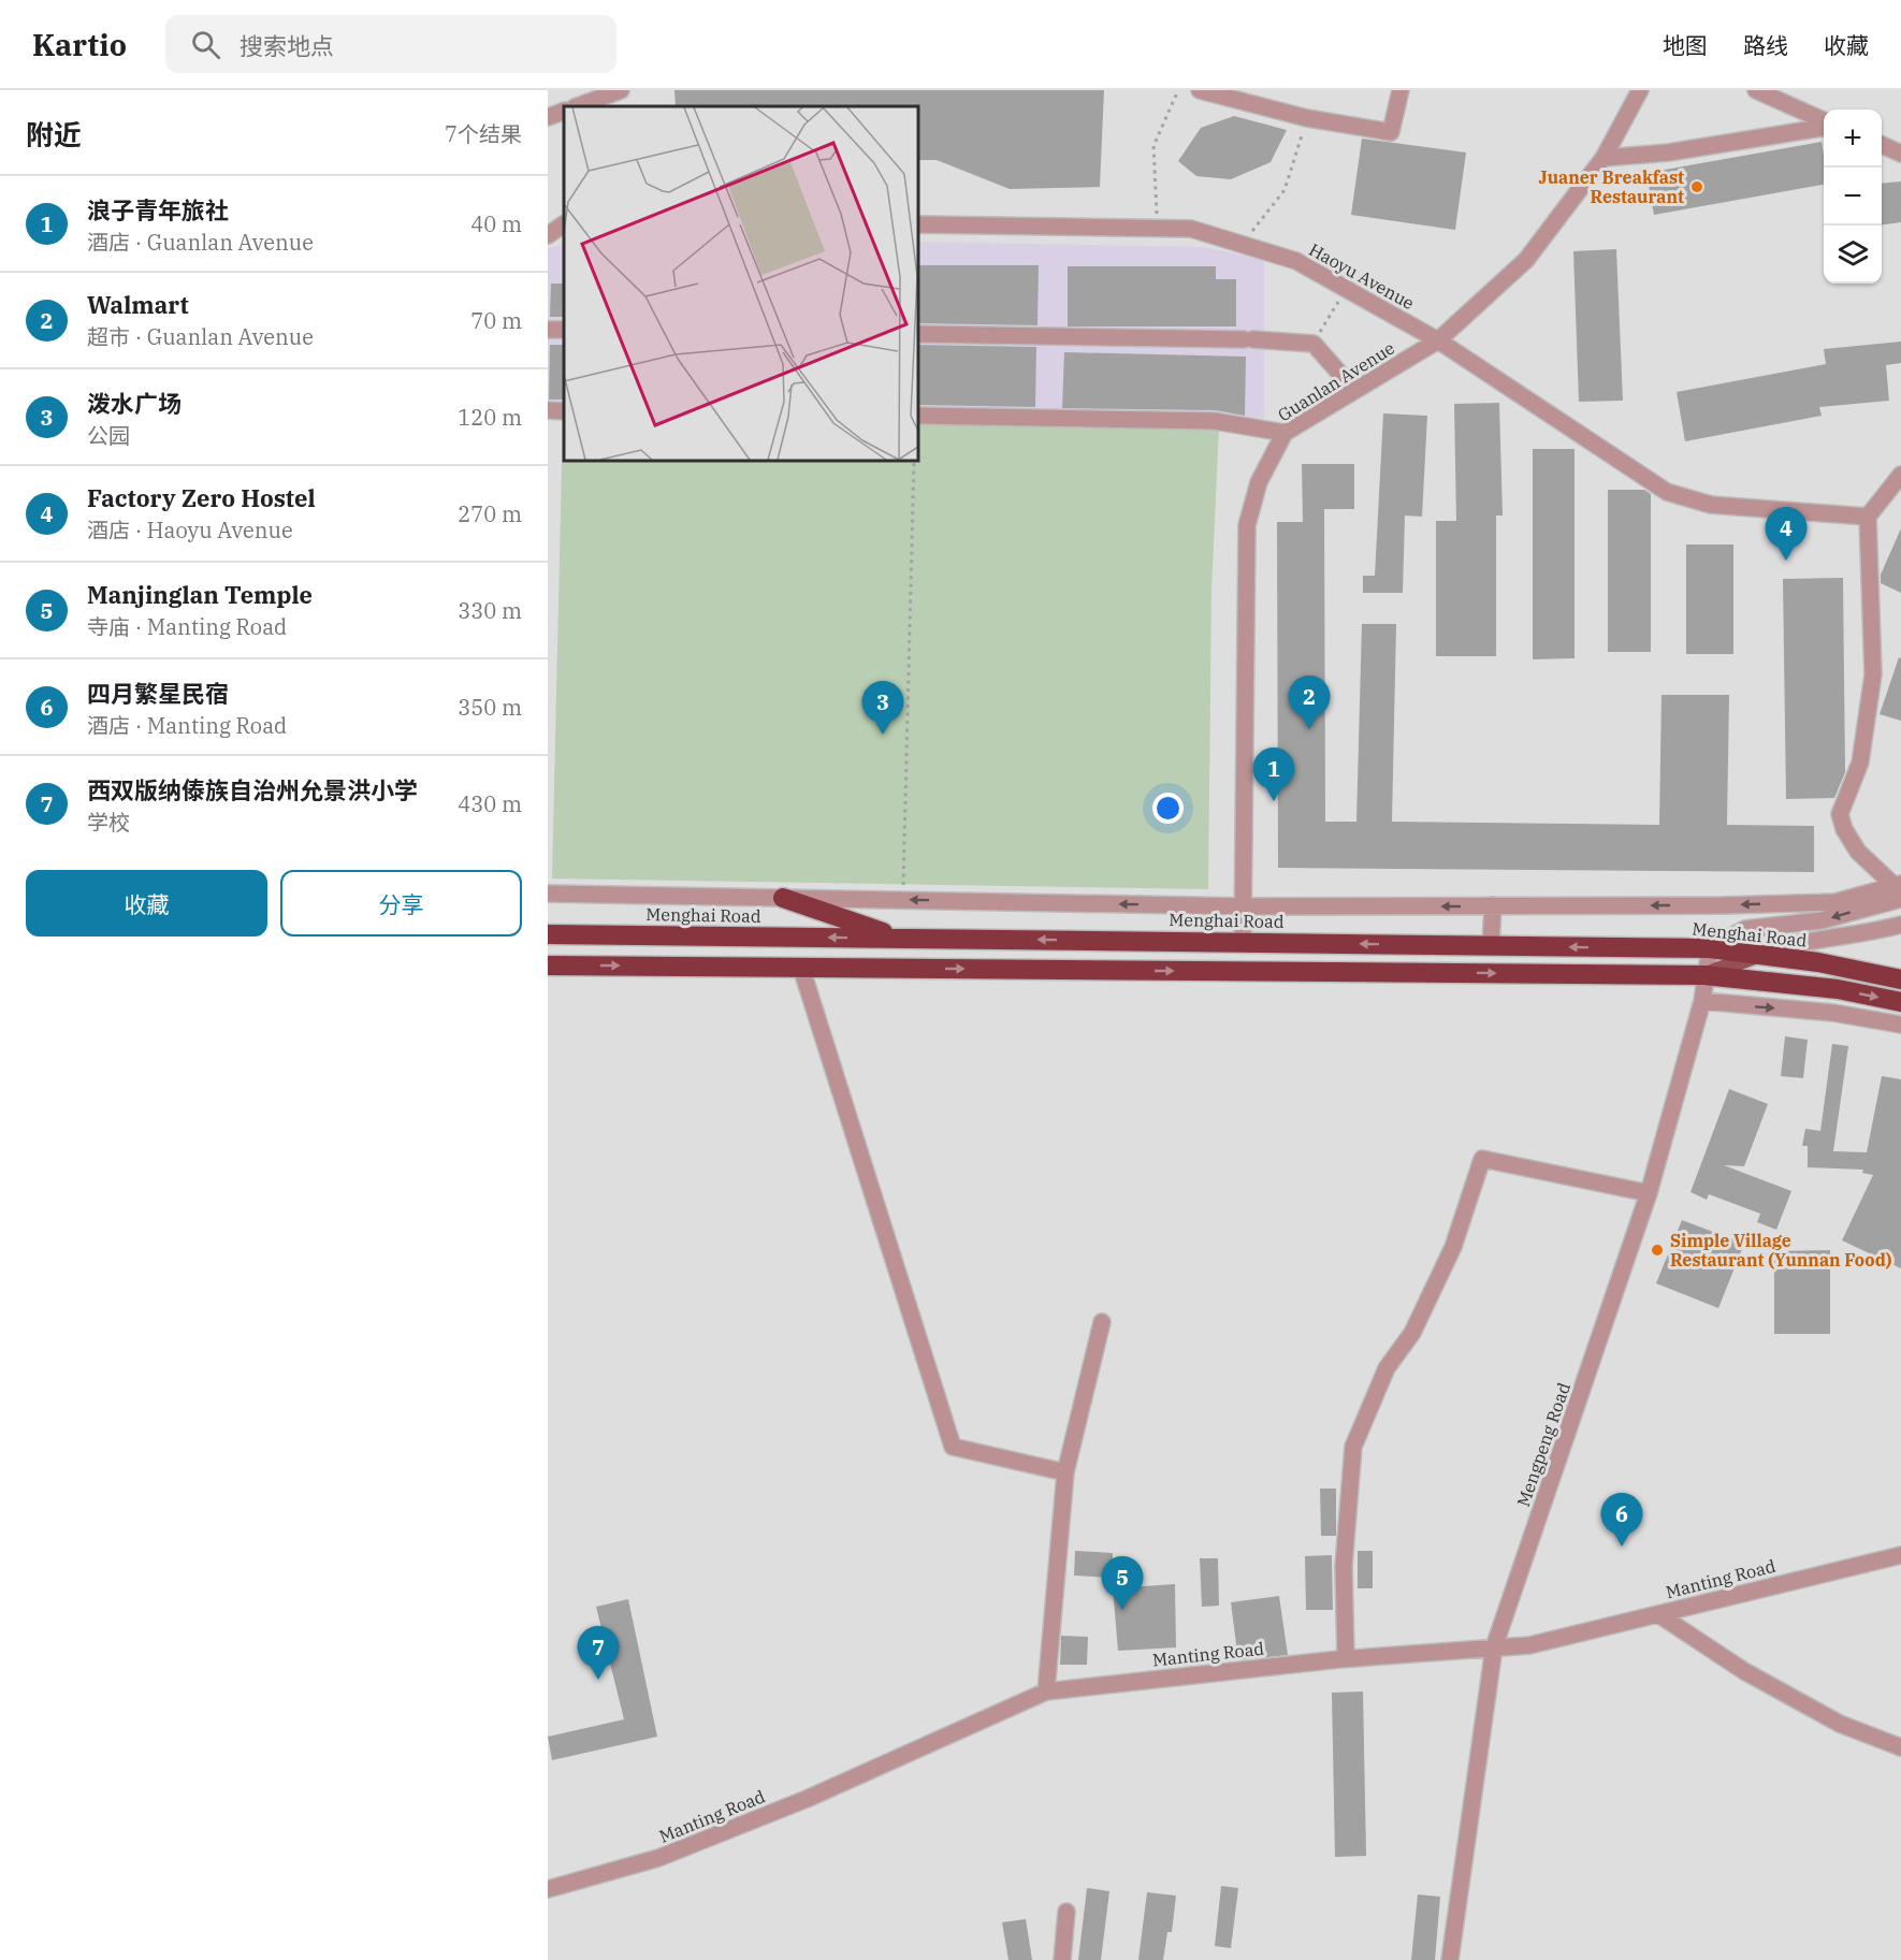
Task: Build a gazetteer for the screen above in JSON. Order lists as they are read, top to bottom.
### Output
{
  "streets": {
    "highway": ["Menghai Road"],
    "street": [
      "Haoyu Avenue",
      "Guanlan Avenue",
      "Mengpeng Road",
      "Manting Road"
    ]
  },
  "crossings": [
    ["Haoyu Avenue", "Guanlan Avenue"],
    ["Guanlan Avenue", "Menghai Road"],
    ["Menghai Road", "Mengpeng Road"],
    ["Mengpeng Road", "Manting Road"]
  ],
  "places": ["Juaner Breakfast Restaurant", "Simple Village Restaurant (Yunnan Food)"],
  "page": {
    "header": "Kartio",
    "search": "搜索地点",
    "nav": ["地图", "路线", "收藏"],
    "heading": ["附近", "7个结果"],
    "map_buttons": ["+", "−"],
    "list": [
      {
        "mark": "1",
        "name": "浪子青年旅社",
        "note": "酒店 · Guanlan Avenue",
        "value": "40 m"
      },
      {
        "mark": "2",
        "name": "Walmart",
        "note": "超市 · Guanlan Avenue",
        "value": "70 m"
      },
      {
        "mark": "3",
        "name": "泼水广场",
        "note": "公园",
        "value": "120 m"
      },
      {
        "mark": "4",
        "name": "Factory Zero Hostel",
        "note": "酒店 · Haoyu Avenue",
        "value": "270 m"
      },
      {
        "mark": "5",
        "name": "Manjinglan Temple",
        "note": "寺庙 · Manting Road",
        "value": "330 m"
      },
      {
        "mark": "6",
        "name": "四月繁星民宿",
        "note": "酒店 · Manting Road",
        "value": "350 m"
      },
      {
        "mark": "7",
        "name": "西双版纳傣族自治州允景洪小学",
        "note": "学校",
        "value": "430 m"
      }
    ],
    "pins": [
      "4",
      "2",
      "3",
      "1",
      "6",
      "5",
      "7"
    ],
    "buttons": ["收藏", "分享"]
  }
}
